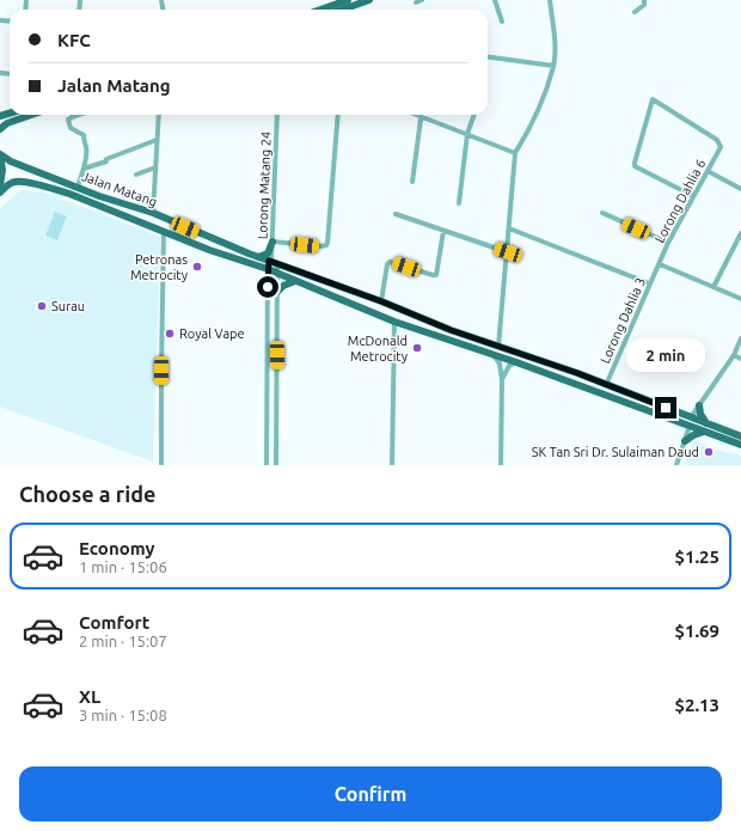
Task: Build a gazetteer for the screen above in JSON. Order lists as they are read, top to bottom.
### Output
{
  "streets": {
    "main road": ["Jalan Matang"],
    "street": ["Lorong Matang 24", "Lorong Dahlia 6", "Lorong Dahlia 3"]
  },
  "crossings": [
    ["Lorong Matang 24", "Jalan Matang"],
    ["Jalan Matang", "Lorong Dahlia 3"],
    ["Lorong Dahlia 6", "Lorong Dahlia 3"]
  ],
  "places": [
    "Petronas Metrocity",
    "Surau",
    "Royal Vape",
    "McDonald Metrocity",
    "SK Tan Sri Dr. Sulaiman Daud"
  ],
  "page": {
    "banner": ["KFC", "Jalan Matang"],
    "bubble": "2 min",
    "heading": "Choose a ride",
    "list": [
      {
        "name": "Economy",
        "note": "1 min · 15:06",
        "value": "$1.25"
      },
      {
        "name": "Comfort",
        "note": "2 min · 15:07",
        "value": "$1.69"
      },
      {
        "name": "XL",
        "note": "3 min · 15:08",
        "value": "$2.13"
      }
    ],
    "buttons": "Confirm"
  }
}
